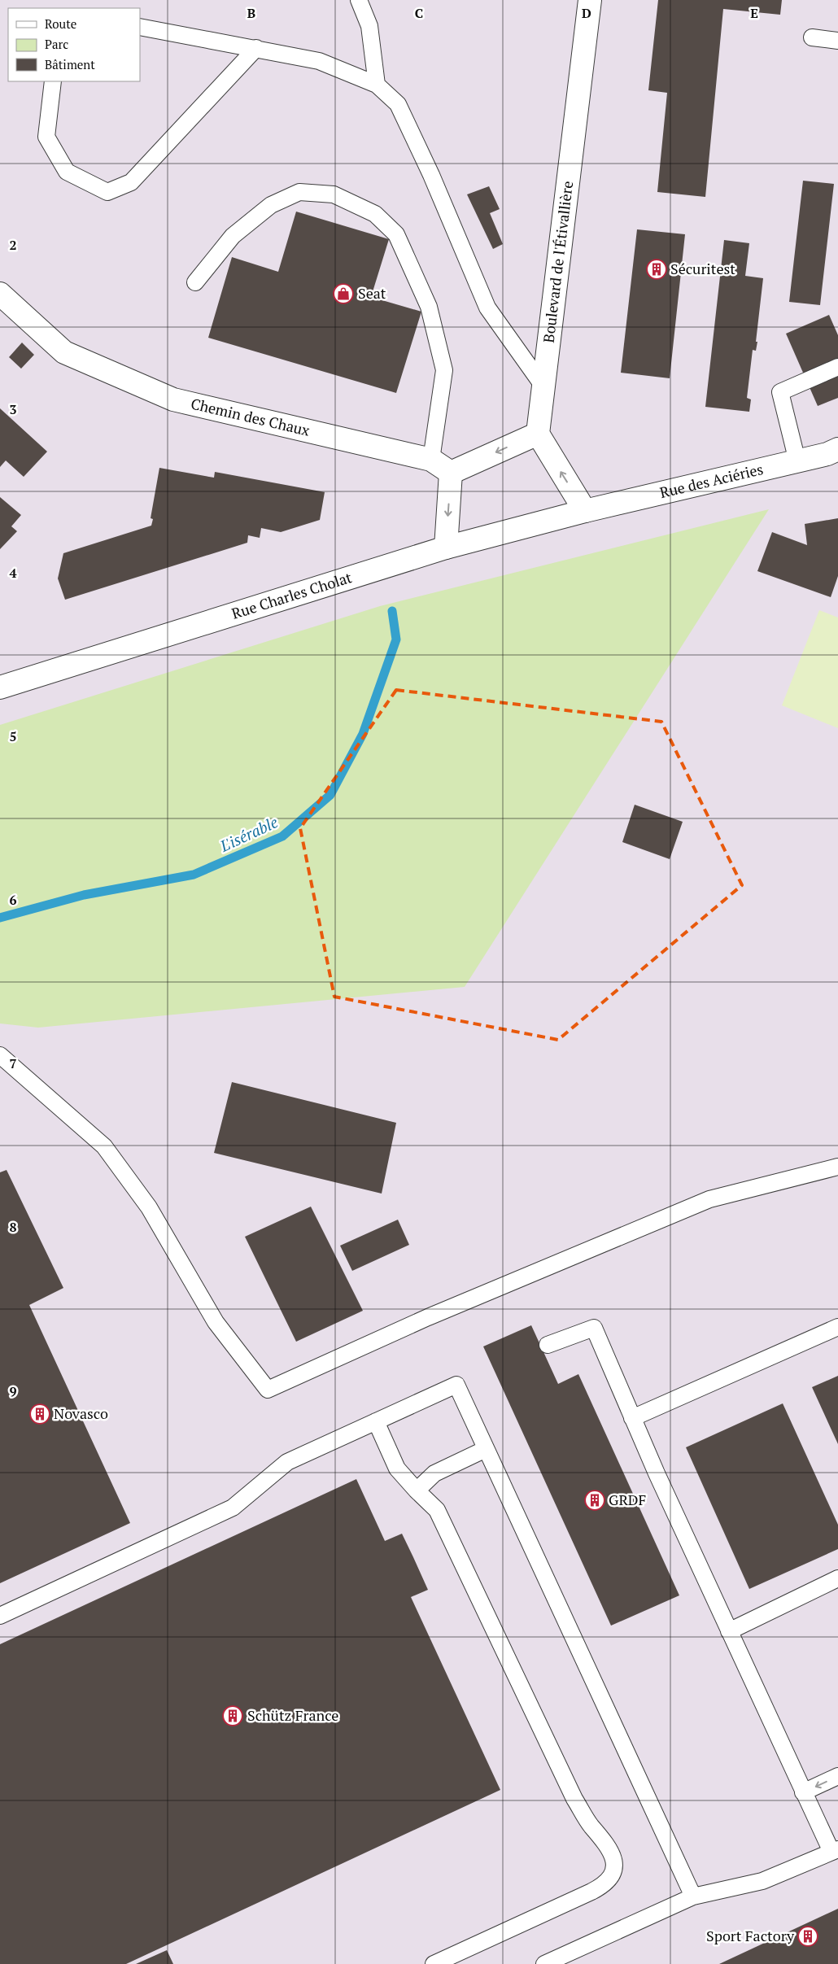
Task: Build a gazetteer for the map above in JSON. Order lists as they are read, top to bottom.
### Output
{
  "streets": {
    "street": [
      "Boulevard de l'Étivallière",
      "Chemin des Chaux",
      "Rue des Aciéries",
      "Rue Charles Cholat"
    ]
  },
  "crossings": [
    ["Rue des Aciéries", "Rue Charles Cholat"]
  ],
  "water": ["L'isérable"],
  "places": {
    "building": [
      "Sécuritest",
      "Novasco",
      "GRDF",
      "Schütz France",
      "Sport Factory"
    ],
    "shop": ["Seat"]
  },
  "legend": ["Route", "Parc", "Bâtiment"],
  "grid": {
    "columns": [
      "B",
      "C",
      "D",
      "E"
    ],
    "rows": [
      "2",
      "3",
      "4",
      "5",
      "6",
      "7",
      "8",
      "9"
    ]
  }
}
